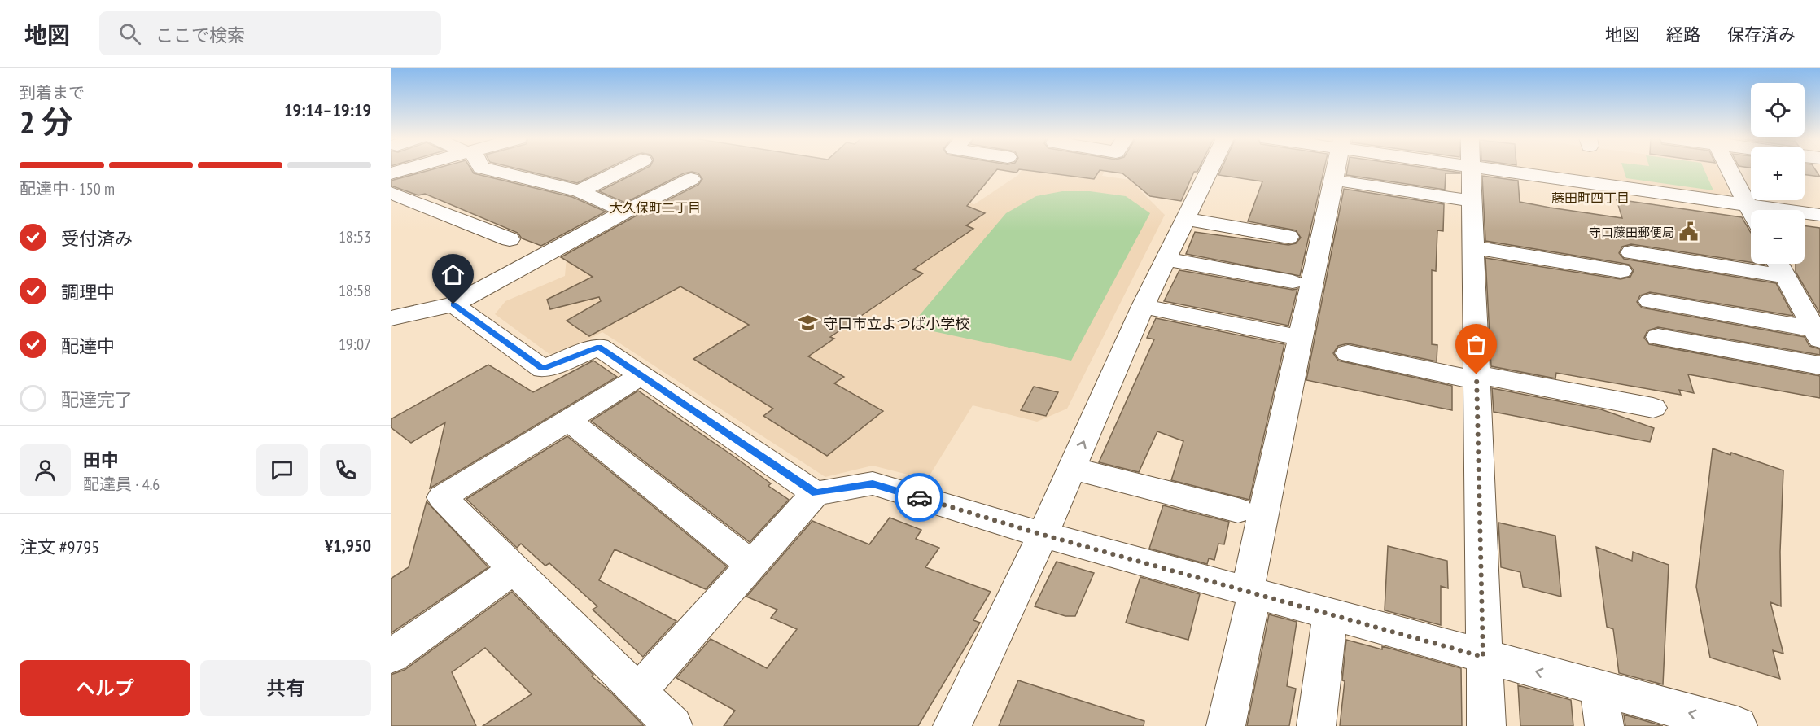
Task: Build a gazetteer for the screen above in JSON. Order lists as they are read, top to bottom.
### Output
{
  "districts": ["藤田町四丁目", "大久保町二丁目"],
  "places": {
    "public building": ["守口藤田郵便局"],
    "school or university": ["守口市立よつば小学校"]
  },
  "page": {
    "header": "地図",
    "search": "ここで検索",
    "nav": ["地図", "経路", "保存済み"],
    "heading": ["2 分", "到着まで", "19:14–19:19"],
    "panel": [
      "田中",
      "配達員 · 4.6",
      "注文 #9795",
      "¥1,950"
    ],
    "map_buttons": ["+", "−"],
    "bar": "配達中 · 150 m",
    "list": [
      ["受付済み", "18:53"],
      ["調理中", "18:58"],
      ["配達中", "19:07"],
      "配達完了"
    ],
    "buttons": ["ヘルプ", "共有"]
  }
}
